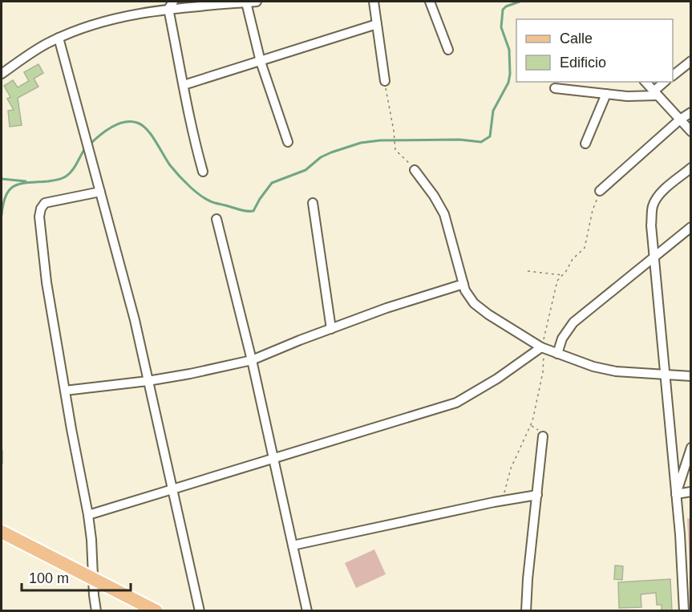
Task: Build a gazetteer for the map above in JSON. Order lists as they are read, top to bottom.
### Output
{
  "legend": ["Calle", "Edificio"],
  "scale_bar": "100 m"
}
